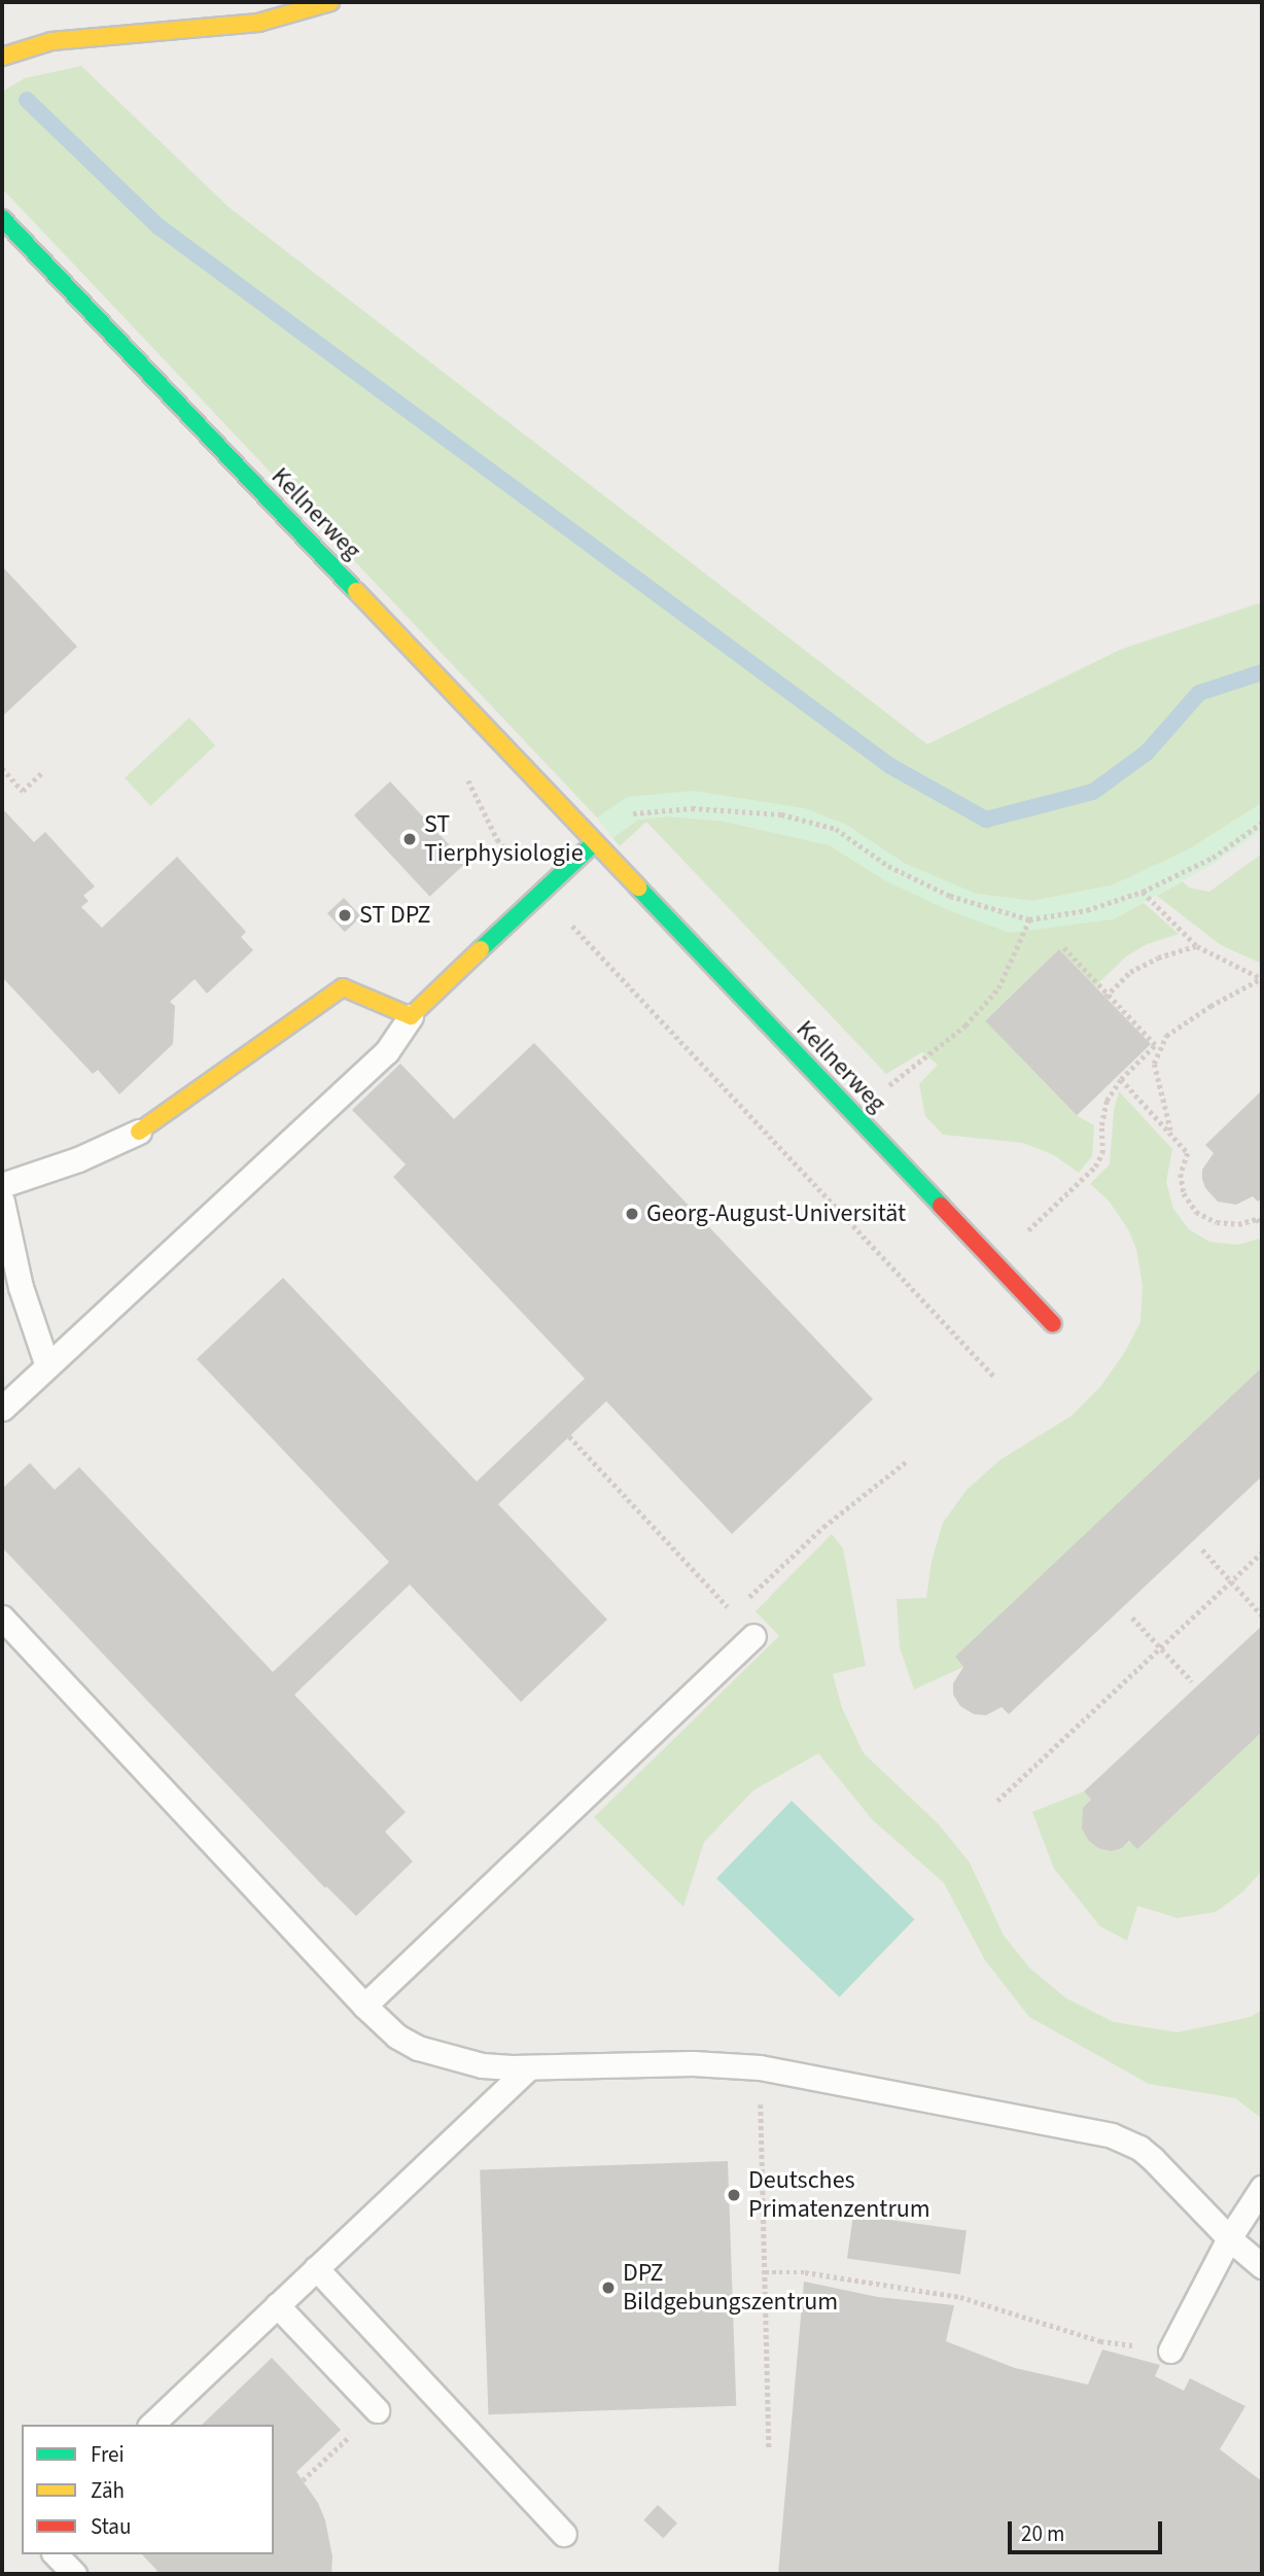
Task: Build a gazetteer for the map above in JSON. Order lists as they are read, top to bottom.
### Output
{
  "streets": {
    "street": ["Kellnerweg"]
  },
  "places": [
    "ST Tierphysiologie",
    "ST DPZ",
    "Georg-August-Universität",
    "Deutsches Primatenzentrum",
    "DPZ Bildgebungszentrum"
  ],
  "legend": ["Frei", "Zäh", "Stau"],
  "scale_bar": "20 m"
}
